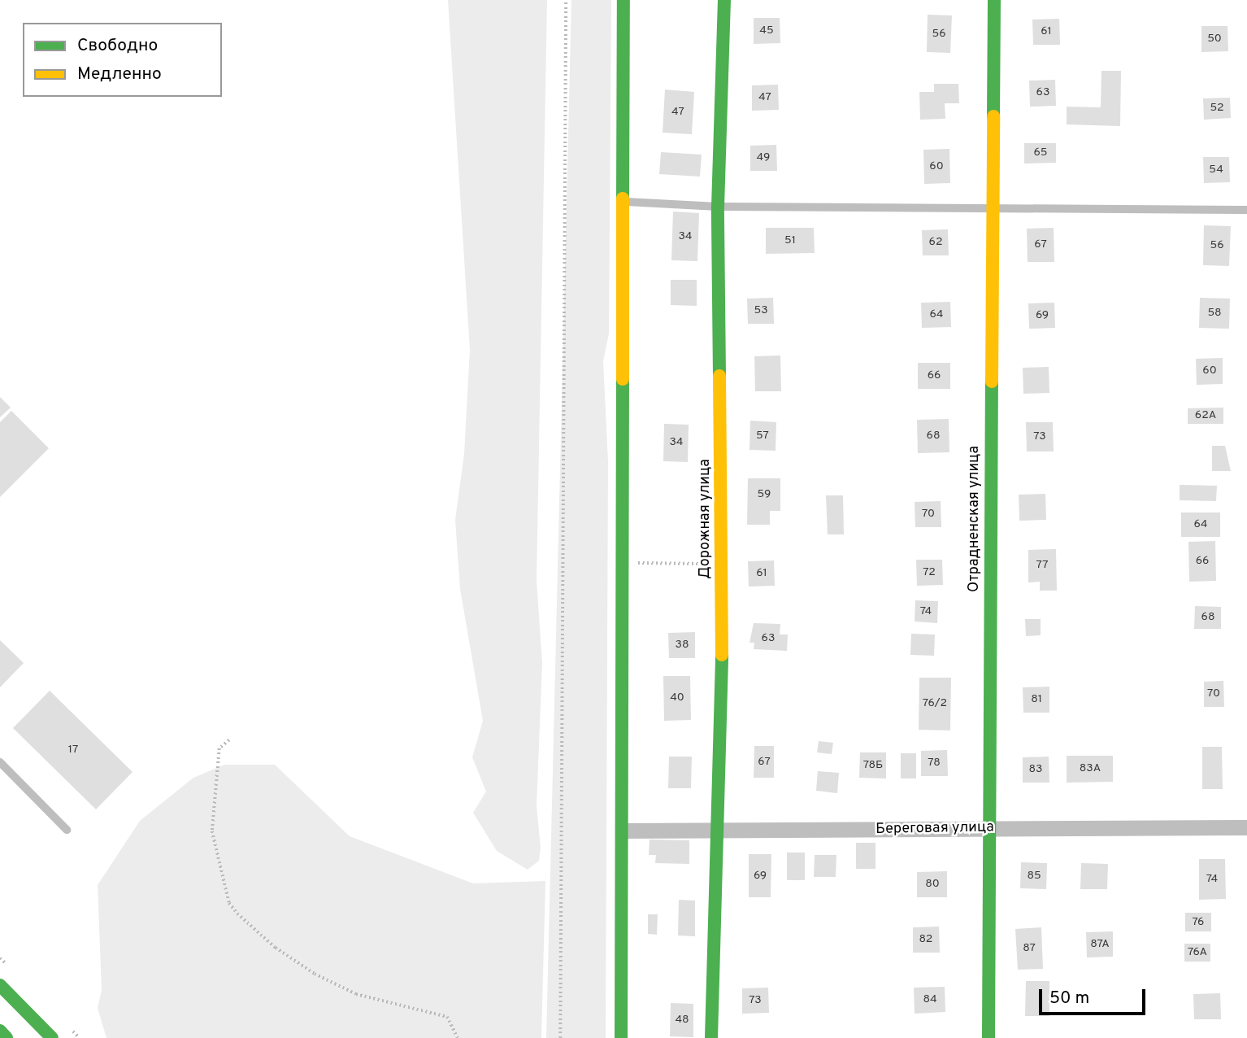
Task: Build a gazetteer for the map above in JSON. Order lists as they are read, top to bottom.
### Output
{
  "streets": {
    "main road": ["Дорожная улица", "Отрадненская улица"],
    "street": ["Береговая улица"]
  },
  "crossings": [
    ["Дорожная улица", "Береговая улица"],
    ["Отрадненская улица", "Береговая улица"]
  ],
  "house_numbers": [
    "45",
    "61",
    "56",
    "50",
    "63",
    "47",
    "52",
    "47",
    "65",
    "49",
    "60",
    "54",
    "34",
    "51",
    "62",
    "67",
    "56",
    "53",
    "58",
    "64",
    "69",
    "60",
    "66",
    "62А",
    "57",
    "68",
    "73",
    "34",
    "59",
    "70",
    "64",
    "66",
    "77",
    "72",
    "61",
    "74",
    "68",
    "63",
    "38",
    "70",
    "40",
    "81",
    "76/2",
    "17",
    "67",
    "78",
    "78Б",
    "83А",
    "83",
    "69",
    "85",
    "74",
    "80",
    "76",
    "82",
    "87А",
    "87",
    "76А",
    "84",
    "73",
    "48"
  ],
  "legend": ["Свободно", "Медленно"],
  "scale_bar": "50 m"
}
